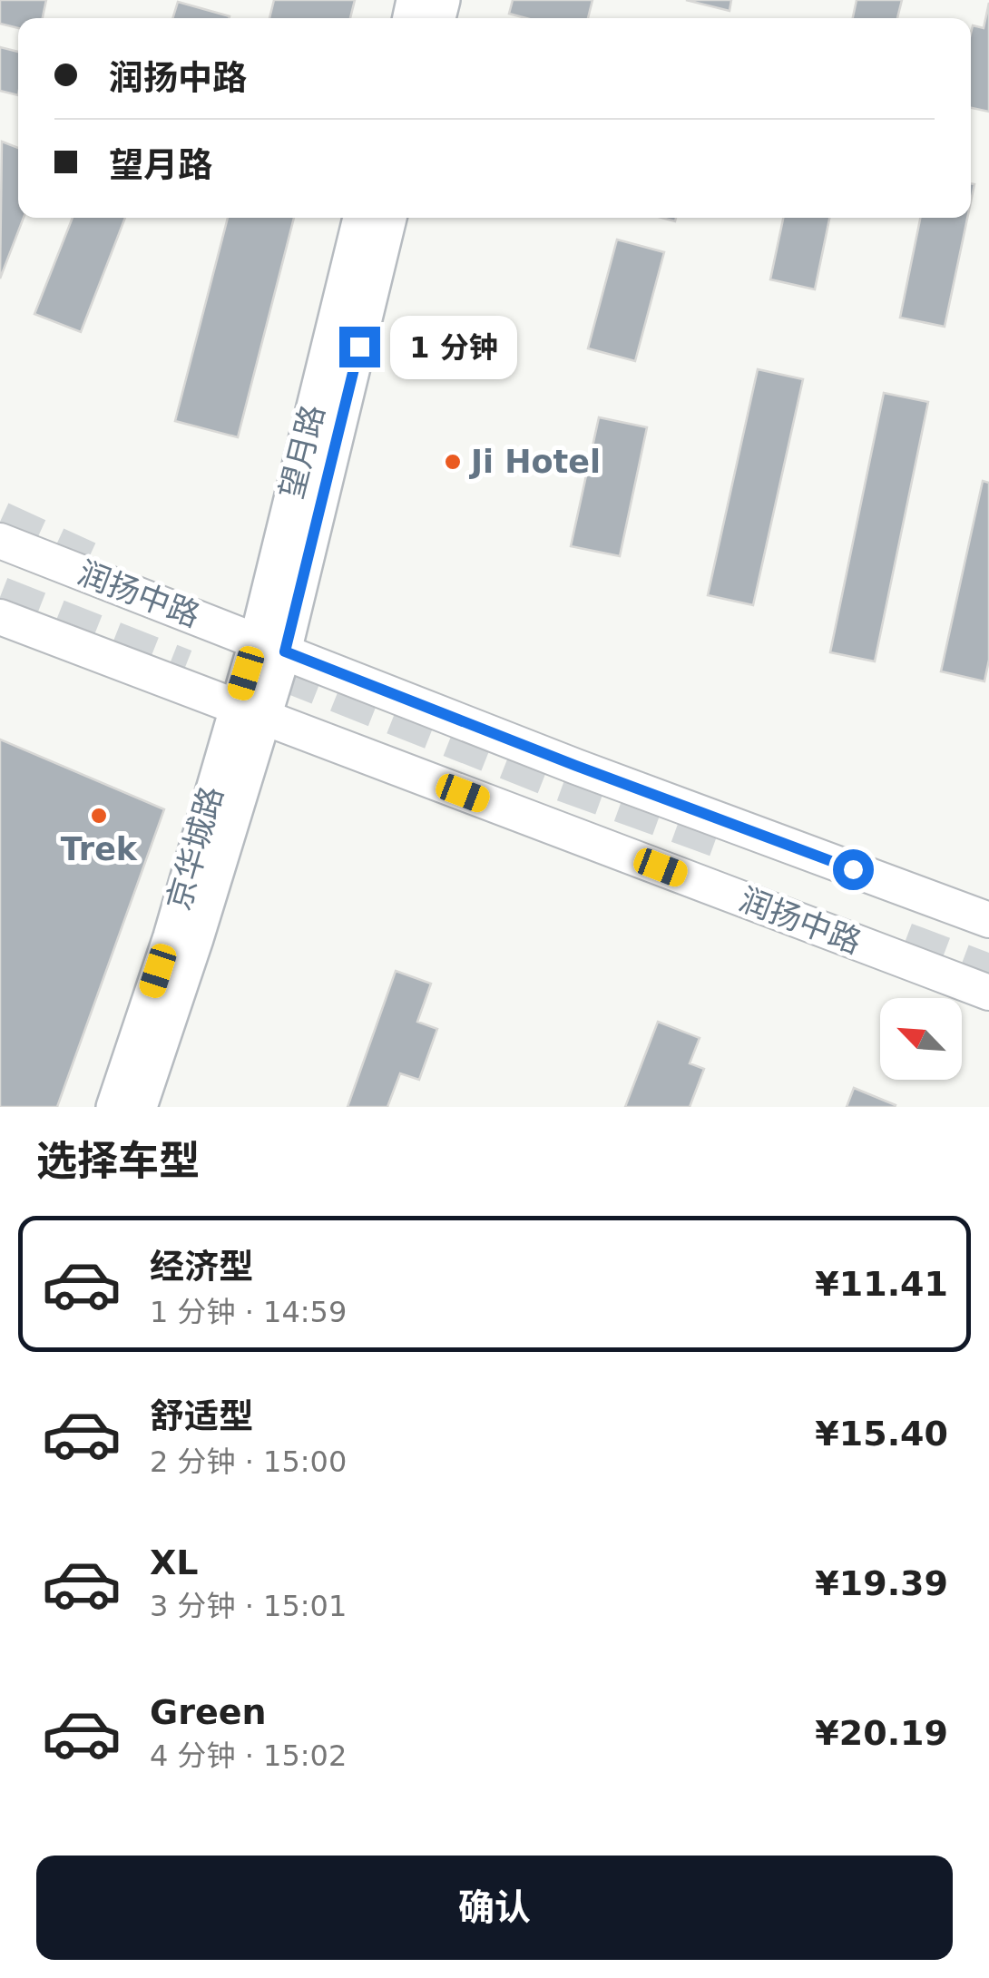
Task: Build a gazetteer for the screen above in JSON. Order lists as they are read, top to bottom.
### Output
{
  "streets": {
    "main road": ["润扬中路"],
    "street": ["望月路", "京华城路"]
  },
  "crossings": [
    ["望月路", "润扬中路"],
    ["望月路", "京华城路"],
    ["润扬中路", "京华城路"]
  ],
  "places": ["Ji Hotel", "Trek"],
  "north": "top left",
  "page": {
    "banner": ["润扬中路", "望月路"],
    "bubble": "1 分钟",
    "heading": "选择车型",
    "list": [
      {
        "name": "经济型",
        "note": "1 分钟 · 14:59",
        "value": "¥11.41"
      },
      {
        "name": "舒适型",
        "note": "2 分钟 · 15:00",
        "value": "¥15.40"
      },
      {
        "name": "XL",
        "note": "3 分钟 · 15:01",
        "value": "¥19.39"
      },
      {
        "name": "Green",
        "note": "4 分钟 · 15:02",
        "value": "¥20.19"
      }
    ],
    "buttons": "确认"
  }
}
